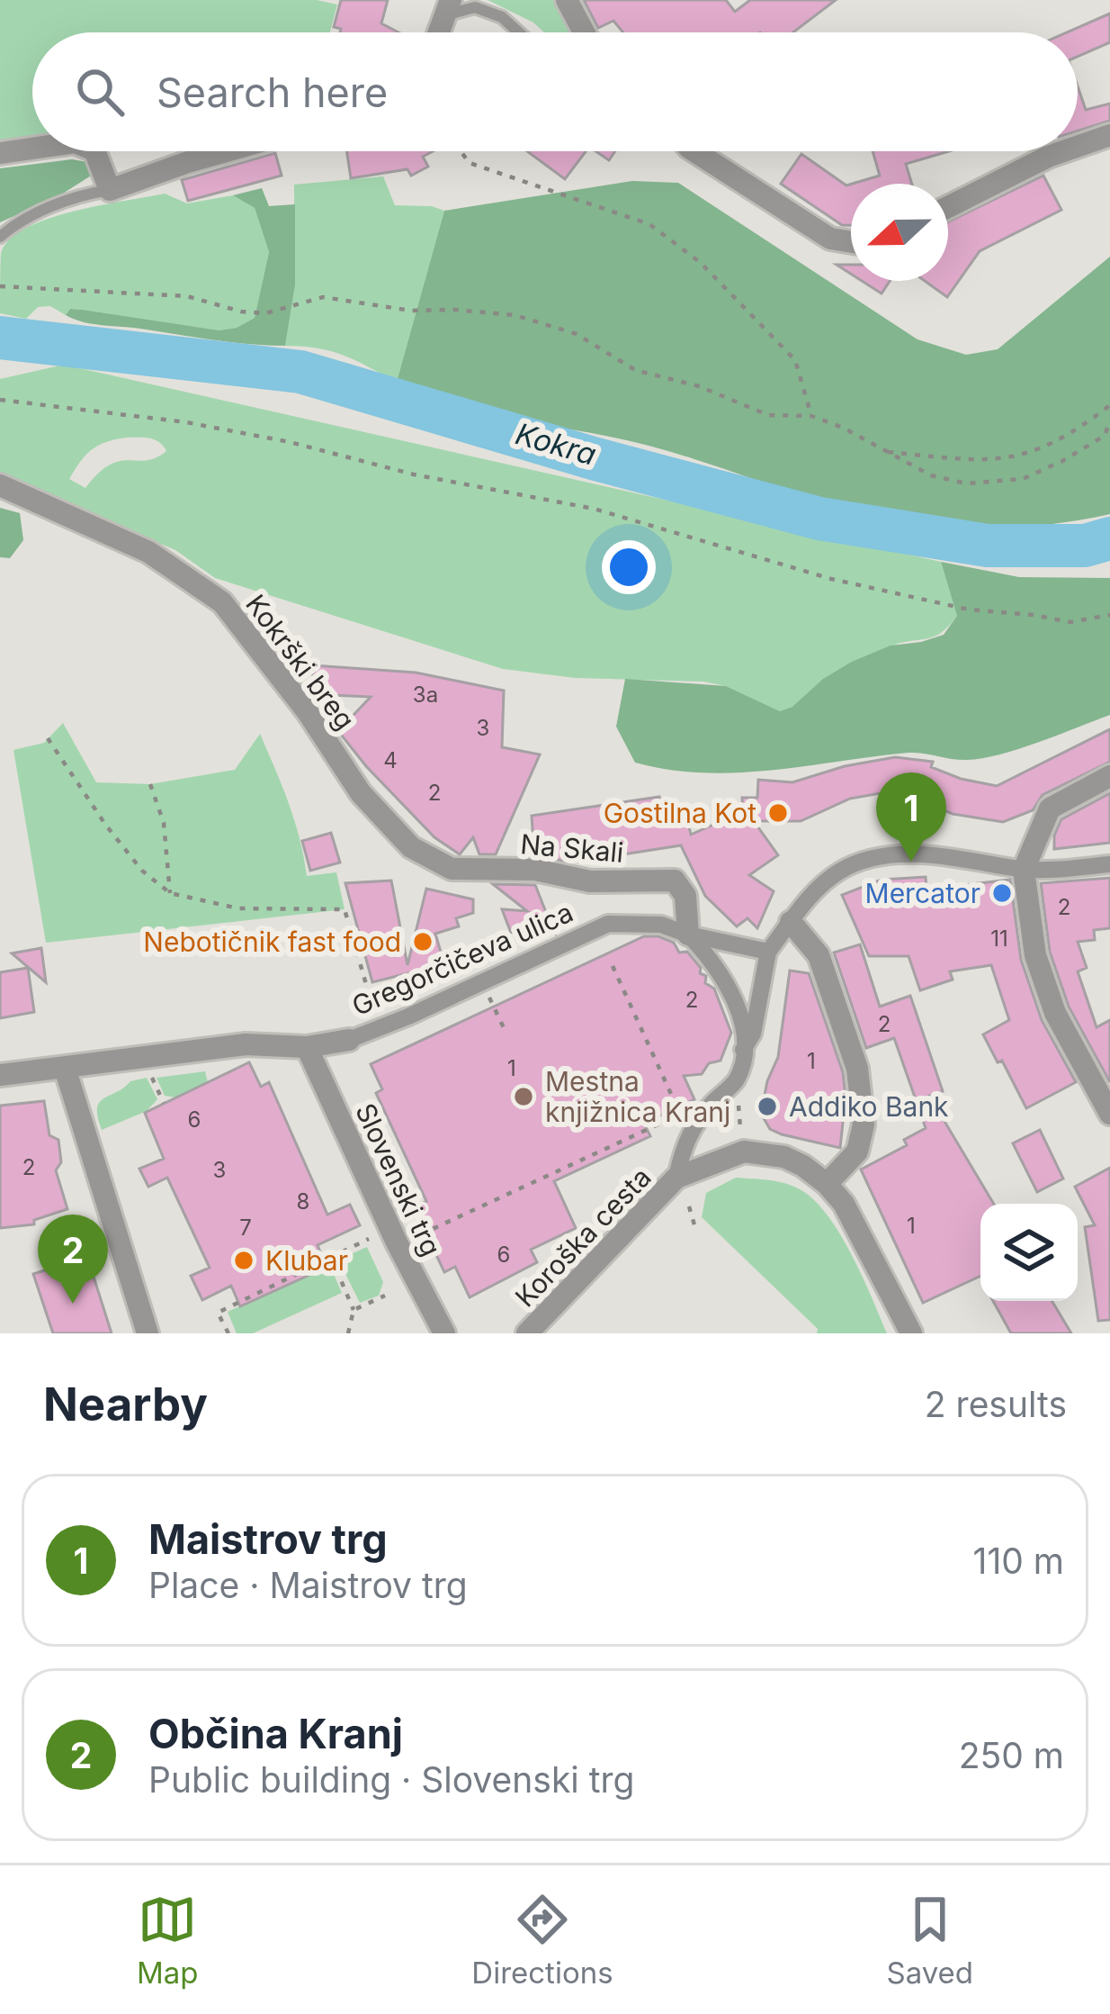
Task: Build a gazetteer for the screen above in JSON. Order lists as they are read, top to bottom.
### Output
{
  "streets": {
    "street": [
      "Kokrški breg",
      "Na Skali",
      "Gregorčičeva ulica",
      "Slovenski trg",
      "Koroška cesta"
    ]
  },
  "crossings": [
    ["Kokrški breg", "Na Skali"],
    ["Na Skali", "Gregorčičeva ulica"],
    ["Gregorčičeva ulica", "Slovenski trg"],
    ["Gregorčičeva ulica", "Koroška cesta"]
  ],
  "water": ["Kokra"],
  "places": [
    "Gostilna Kot",
    "Mercator",
    "Nebotičnik fast food",
    "Mestna knjižnica Kranj",
    "Addiko Bank",
    "Klubar"
  ],
  "house_numbers": [
    "3a",
    "3",
    "4",
    "2",
    "2",
    "11",
    "2",
    "2",
    "1",
    "1",
    "6",
    "2",
    "3",
    "8",
    "1",
    "7",
    "6"
  ],
  "north": "left",
  "page": {
    "search": "Search here",
    "pins": ["1", "2"],
    "heading": ["Nearby", "2 results"],
    "list": [
      {
        "mark": "1",
        "name": "Maistrov trg",
        "note": "Place · Maistrov trg",
        "value": "110 m"
      },
      {
        "mark": "2",
        "name": "Občina Kranj",
        "note": "Public building · Slovenski trg",
        "value": "250 m"
      }
    ],
    "nav": ["Map", "Directions", "Saved"]
  }
}
